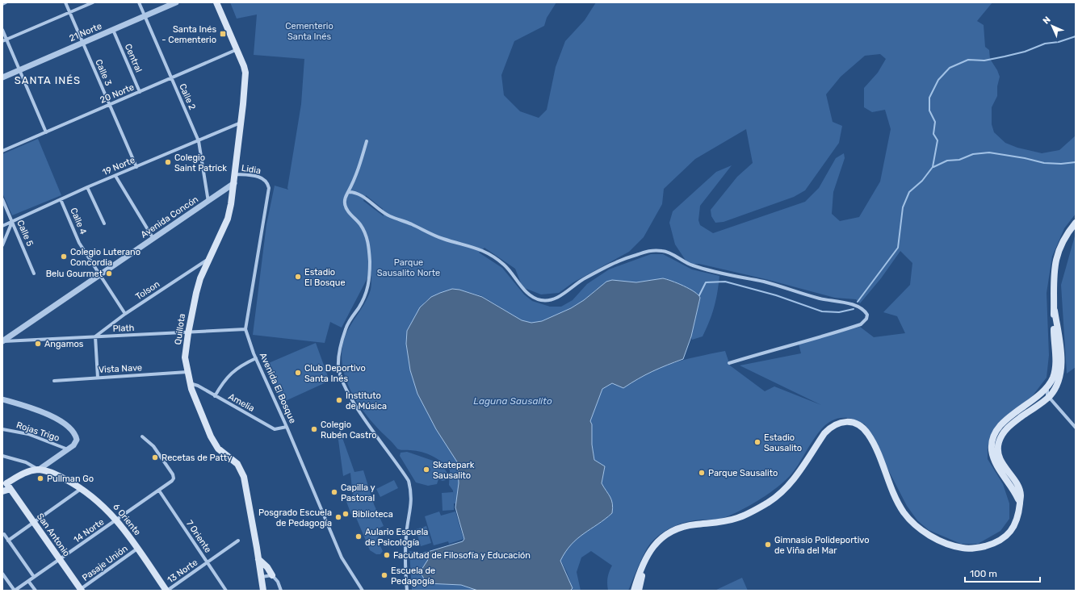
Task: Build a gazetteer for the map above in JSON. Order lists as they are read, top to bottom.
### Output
{
  "streets": {
    "main road": ["Quillota", "6 Oriente", "San Antonio"],
    "street": [
      "21 Norte",
      "Central",
      "Calle 3",
      "20 Norte",
      "Calle 2",
      "19 Norte",
      "Lidia",
      "Avenida Concón",
      "Calle 4",
      "Calle 5",
      "Tolson",
      "Plath",
      "Vista Nave",
      "Avenida El Bosque",
      "Amelia",
      "Rojas Trigo",
      "14 Norte",
      "7 Oriente",
      "Pasaje Unión",
      "13 Norte"
    ]
  },
  "crossings": [
    ["21 Norte", "Central"],
    ["21 Norte", "Calle 3"],
    ["21 Norte", "Calle 2"],
    ["Central", "20 Norte"],
    ["Calle 3", "20 Norte"],
    ["Calle 3", "19 Norte"],
    ["20 Norte", "Calle 2"],
    ["20 Norte", "Quillota"],
    ["Calle 2", "19 Norte"],
    ["Calle 2", "Avenida Concón"],
    ["19 Norte", "Calle 4"],
    ["19 Norte", "Calle 5"],
    ["19 Norte", "Quillota"],
    ["Lidia", "Quillota"],
    ["Lidia", "Avenida El Bosque"],
    ["Avenida Concón", "Calle 4"],
    ["Avenida Concón", "Plath"],
    ["Avenida Concón", "Quillota"],
    ["Calle 4", "Tolson"],
    ["Tolson", "Plath"],
    ["Tolson", "Quillota"],
    ["Plath", "Quillota"],
    ["Plath", "Avenida El Bosque"],
    ["Quillota", "Vista Nave"],
    ["Quillota", "Amelia"],
    ["Avenida El Bosque", "Amelia"],
    ["6 Oriente", "14 Norte"],
    ["6 Oriente", "Pasaje Unión"],
    ["6 Oriente", "13 Norte"],
    ["14 Norte", "San Antonio"],
    ["14 Norte", "7 Oriente"],
    ["San Antonio", "Pasaje Unión"],
    ["7 Oriente", "13 Norte"]
  ],
  "districts": ["SANTA INÉS"],
  "water": ["Laguna Sausalito"],
  "parks": ["Cementerio Santa Inés", "Parque Sausalito Norte"],
  "places": {
    "transit": ["Santa Inés - Cementerio"],
    "other": [
      "Colegio Saint Patrick",
      "Colegio Luterano Concordia",
      "Belu Gourmet",
      "Estadio El Bosque",
      "Angamos",
      "Club Deportivo Santa Inés",
      "Instituto de Música",
      "Colegio Rubén Castro",
      "Estadio Sausalito",
      "Recetas de Patty",
      "Skatepark Sausalito",
      "Parque Sausalito",
      "Pullman Go",
      "Capilla y Pastoral",
      "Biblioteca",
      "Posgrado Escuela de Pedagogía",
      "Aulario Escuela de Psicología",
      "Gimnasio Polideportivo de Viña del Mar",
      "Facultad de Filosofía y Educación",
      "Escuela de Pedagogía"
    ]
  },
  "scale_bar": "100 m",
  "north": "top left"
}
